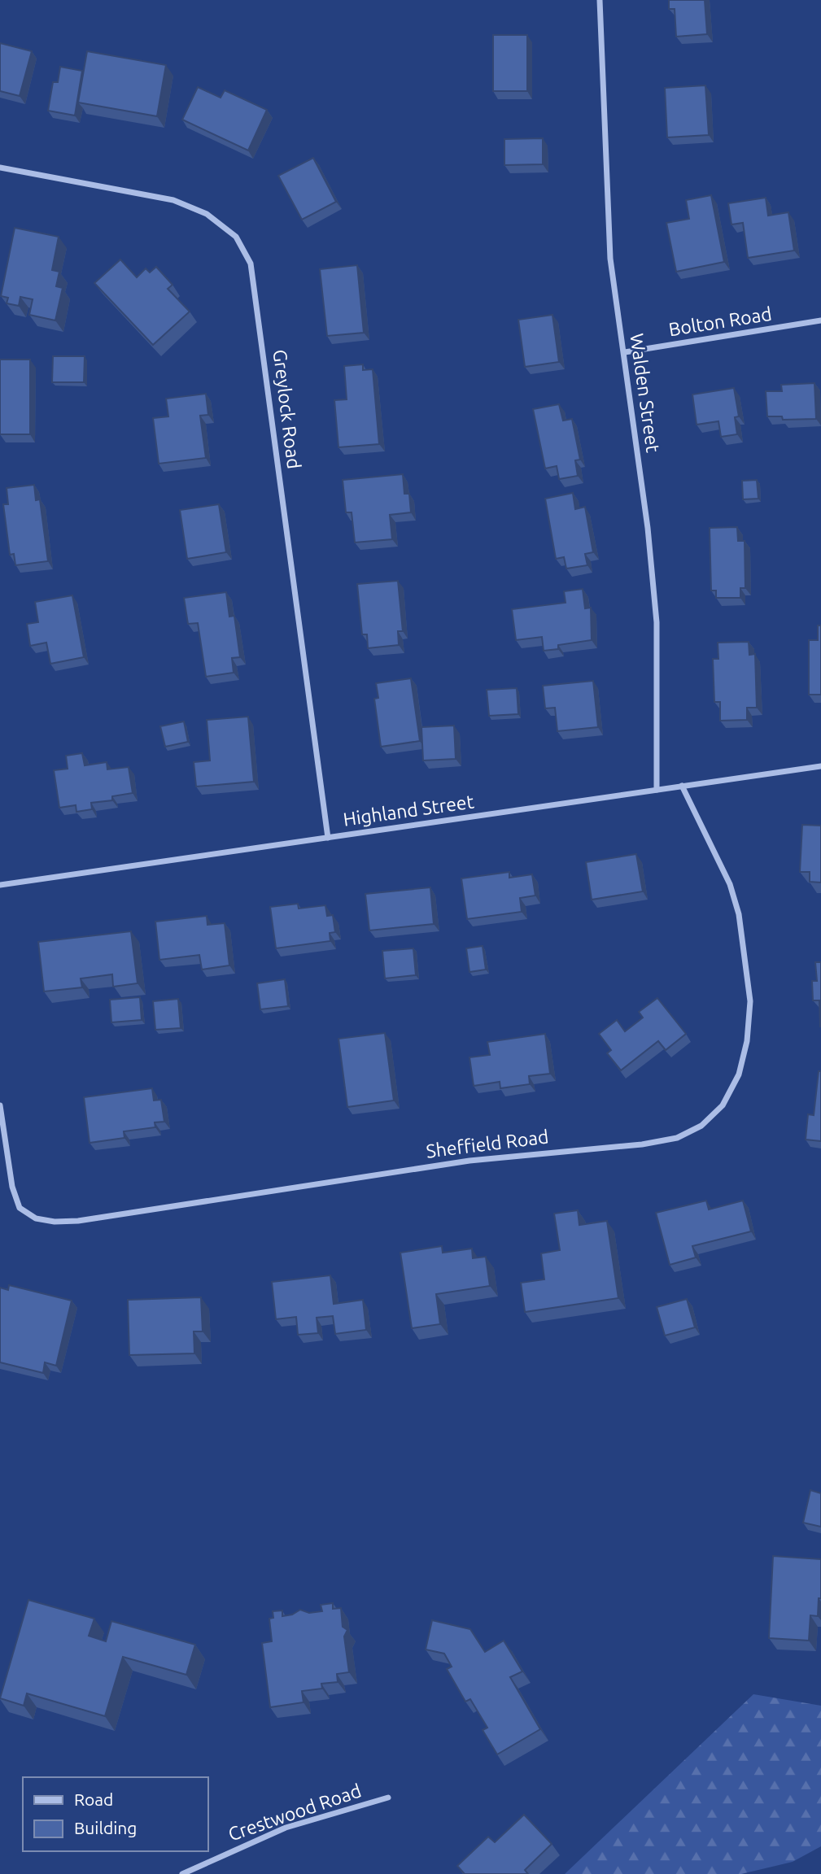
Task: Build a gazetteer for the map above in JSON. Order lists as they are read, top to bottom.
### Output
{
  "streets": {
    "street": [
      "Bolton Road",
      "Walden Street",
      "Greylock Road",
      "Highland Street",
      "Sheffield Road",
      "Crestwood Road"
    ]
  },
  "crossings": [
    ["Bolton Road", "Walden Street"],
    ["Walden Street", "Highland Street"],
    ["Greylock Road", "Highland Street"],
    ["Highland Street", "Sheffield Road"]
  ],
  "legend": ["Road", "Building"]
}
